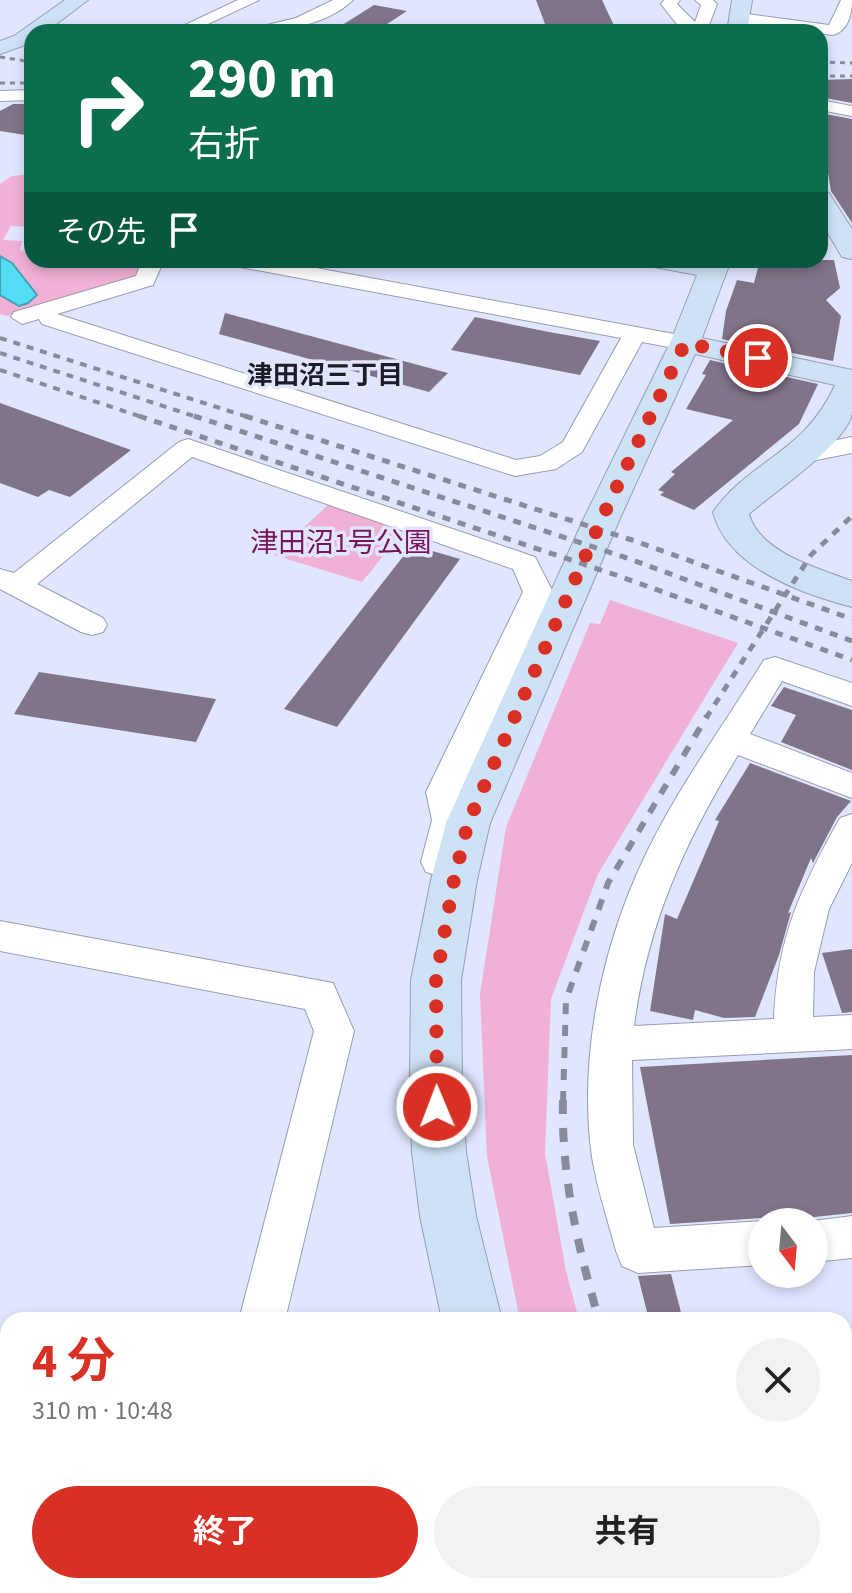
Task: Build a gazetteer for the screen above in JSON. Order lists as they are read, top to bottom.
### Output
{
  "districts": ["津田沼三丁目"],
  "parks": ["津田沼1号公園"],
  "north": "bottom",
  "page": {
    "turn": ["290 m", "右折"],
    "then": "その先",
    "heading": ["4 分", "310 m · 10:48"],
    "buttons": ["終了", "共有"]
  }
}
